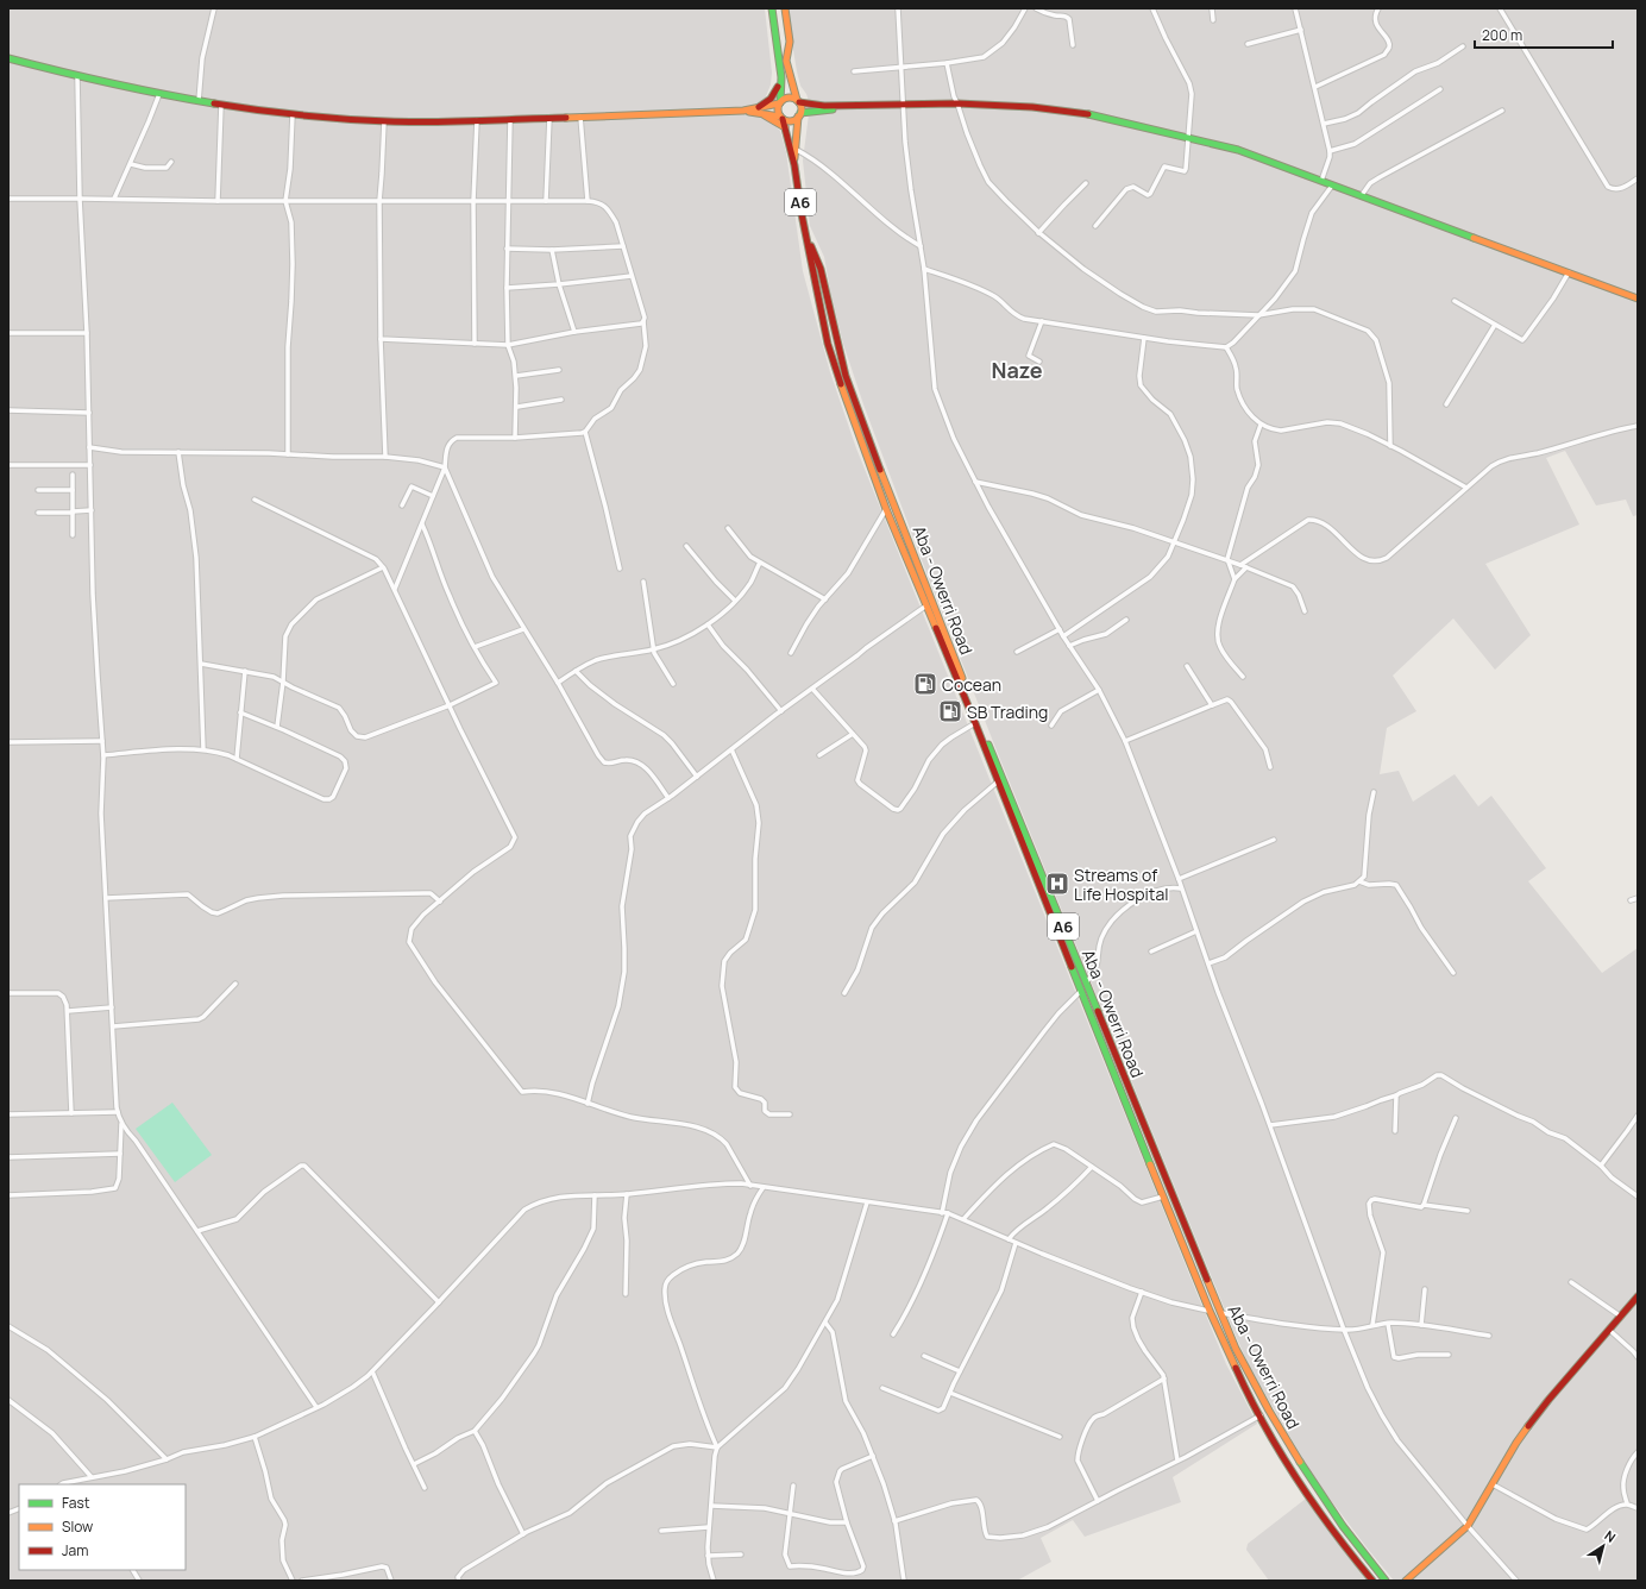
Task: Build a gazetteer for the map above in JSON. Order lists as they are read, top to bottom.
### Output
{
  "streets": {
    "main road": ["A6", "Aba - Owerri Road"]
  },
  "districts": ["Naze"],
  "places": {
    "fuel station": ["Cocean", "SB Trading"],
    "hospital": ["Streams of Life Hospital"]
  },
  "legend": ["Fast", "Slow", "Jam"],
  "scale_bar": "200 m",
  "north": "top right"
}
